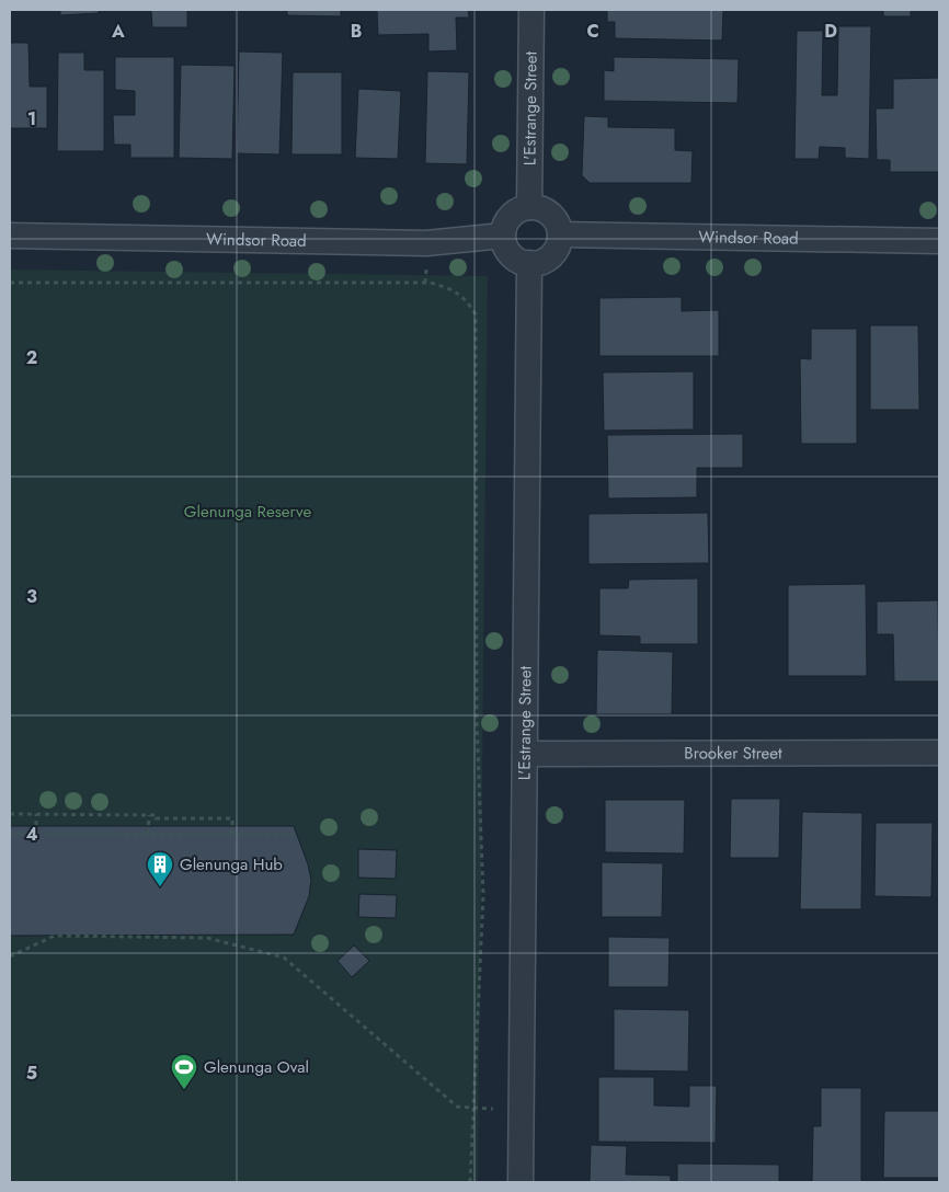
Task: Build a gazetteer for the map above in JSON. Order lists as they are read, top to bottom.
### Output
{
  "streets": {
    "street": ["L'Estrange Street", "Windsor Road", "Brooker Street"]
  },
  "crossings": [
    ["L'Estrange Street", "Windsor Road"],
    ["L'Estrange Street", "Brooker Street"]
  ],
  "parks": ["Glenunga Reserve"],
  "places": {
    "building": ["Glenunga Hub"],
    "sports": ["Glenunga Oval"]
  },
  "grid": {
    "columns": [
      "A",
      "B",
      "C",
      "D"
    ],
    "rows": [
      "1",
      "2",
      "3",
      "4",
      "5"
    ]
  }
}
